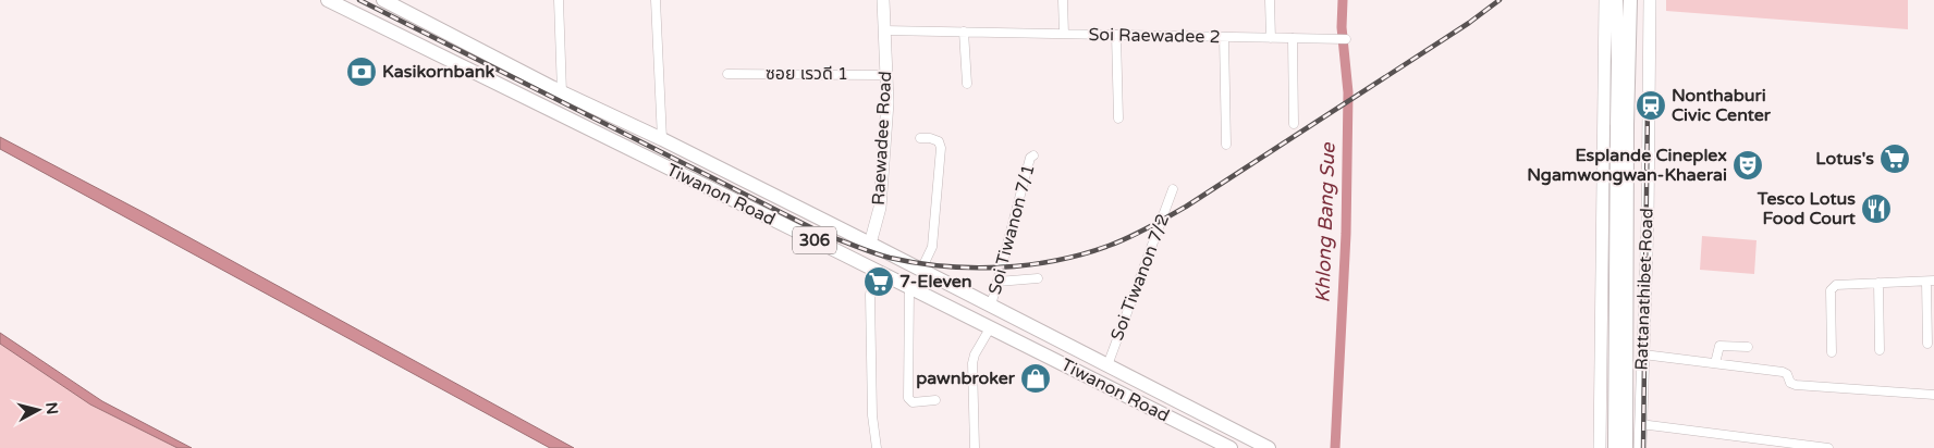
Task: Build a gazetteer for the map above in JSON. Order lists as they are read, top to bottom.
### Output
{
  "streets": {
    "main road": [
      "Raewadee Road",
      "Tiwanon Road",
      "306",
      "Rattanathibet Road"
    ],
    "street": [
      "Soi Raewadee 2",
      "ซอย เรวดี 1",
      "Soi Tiwanon 7/1",
      "Soi Tiwanon 7/2"
    ]
  },
  "crossings": [
    ["Soi Raewadee 2", "Raewadee Road"],
    ["ซอย เรวดี 1", "Raewadee Road"],
    ["Raewadee Road", "Tiwanon Road"],
    ["Tiwanon Road", "Soi Tiwanon 7/1"],
    ["Tiwanon Road", "Soi Tiwanon 7/2"]
  ],
  "water": ["Khlong Bang Sue"],
  "places": {
    "bank": ["Kasikornbank"],
    "station": ["Nonthaburi Civic Center"],
    "supermarket": ["Lotus's", "7-Eleven"],
    "theatre": ["Esplande Cineplex Ngamwongwan-Khaerai"],
    "restaurant": ["Tesco Lotus Food Court"],
    "shop": ["pawnbroker"]
  },
  "north": "right"
}
